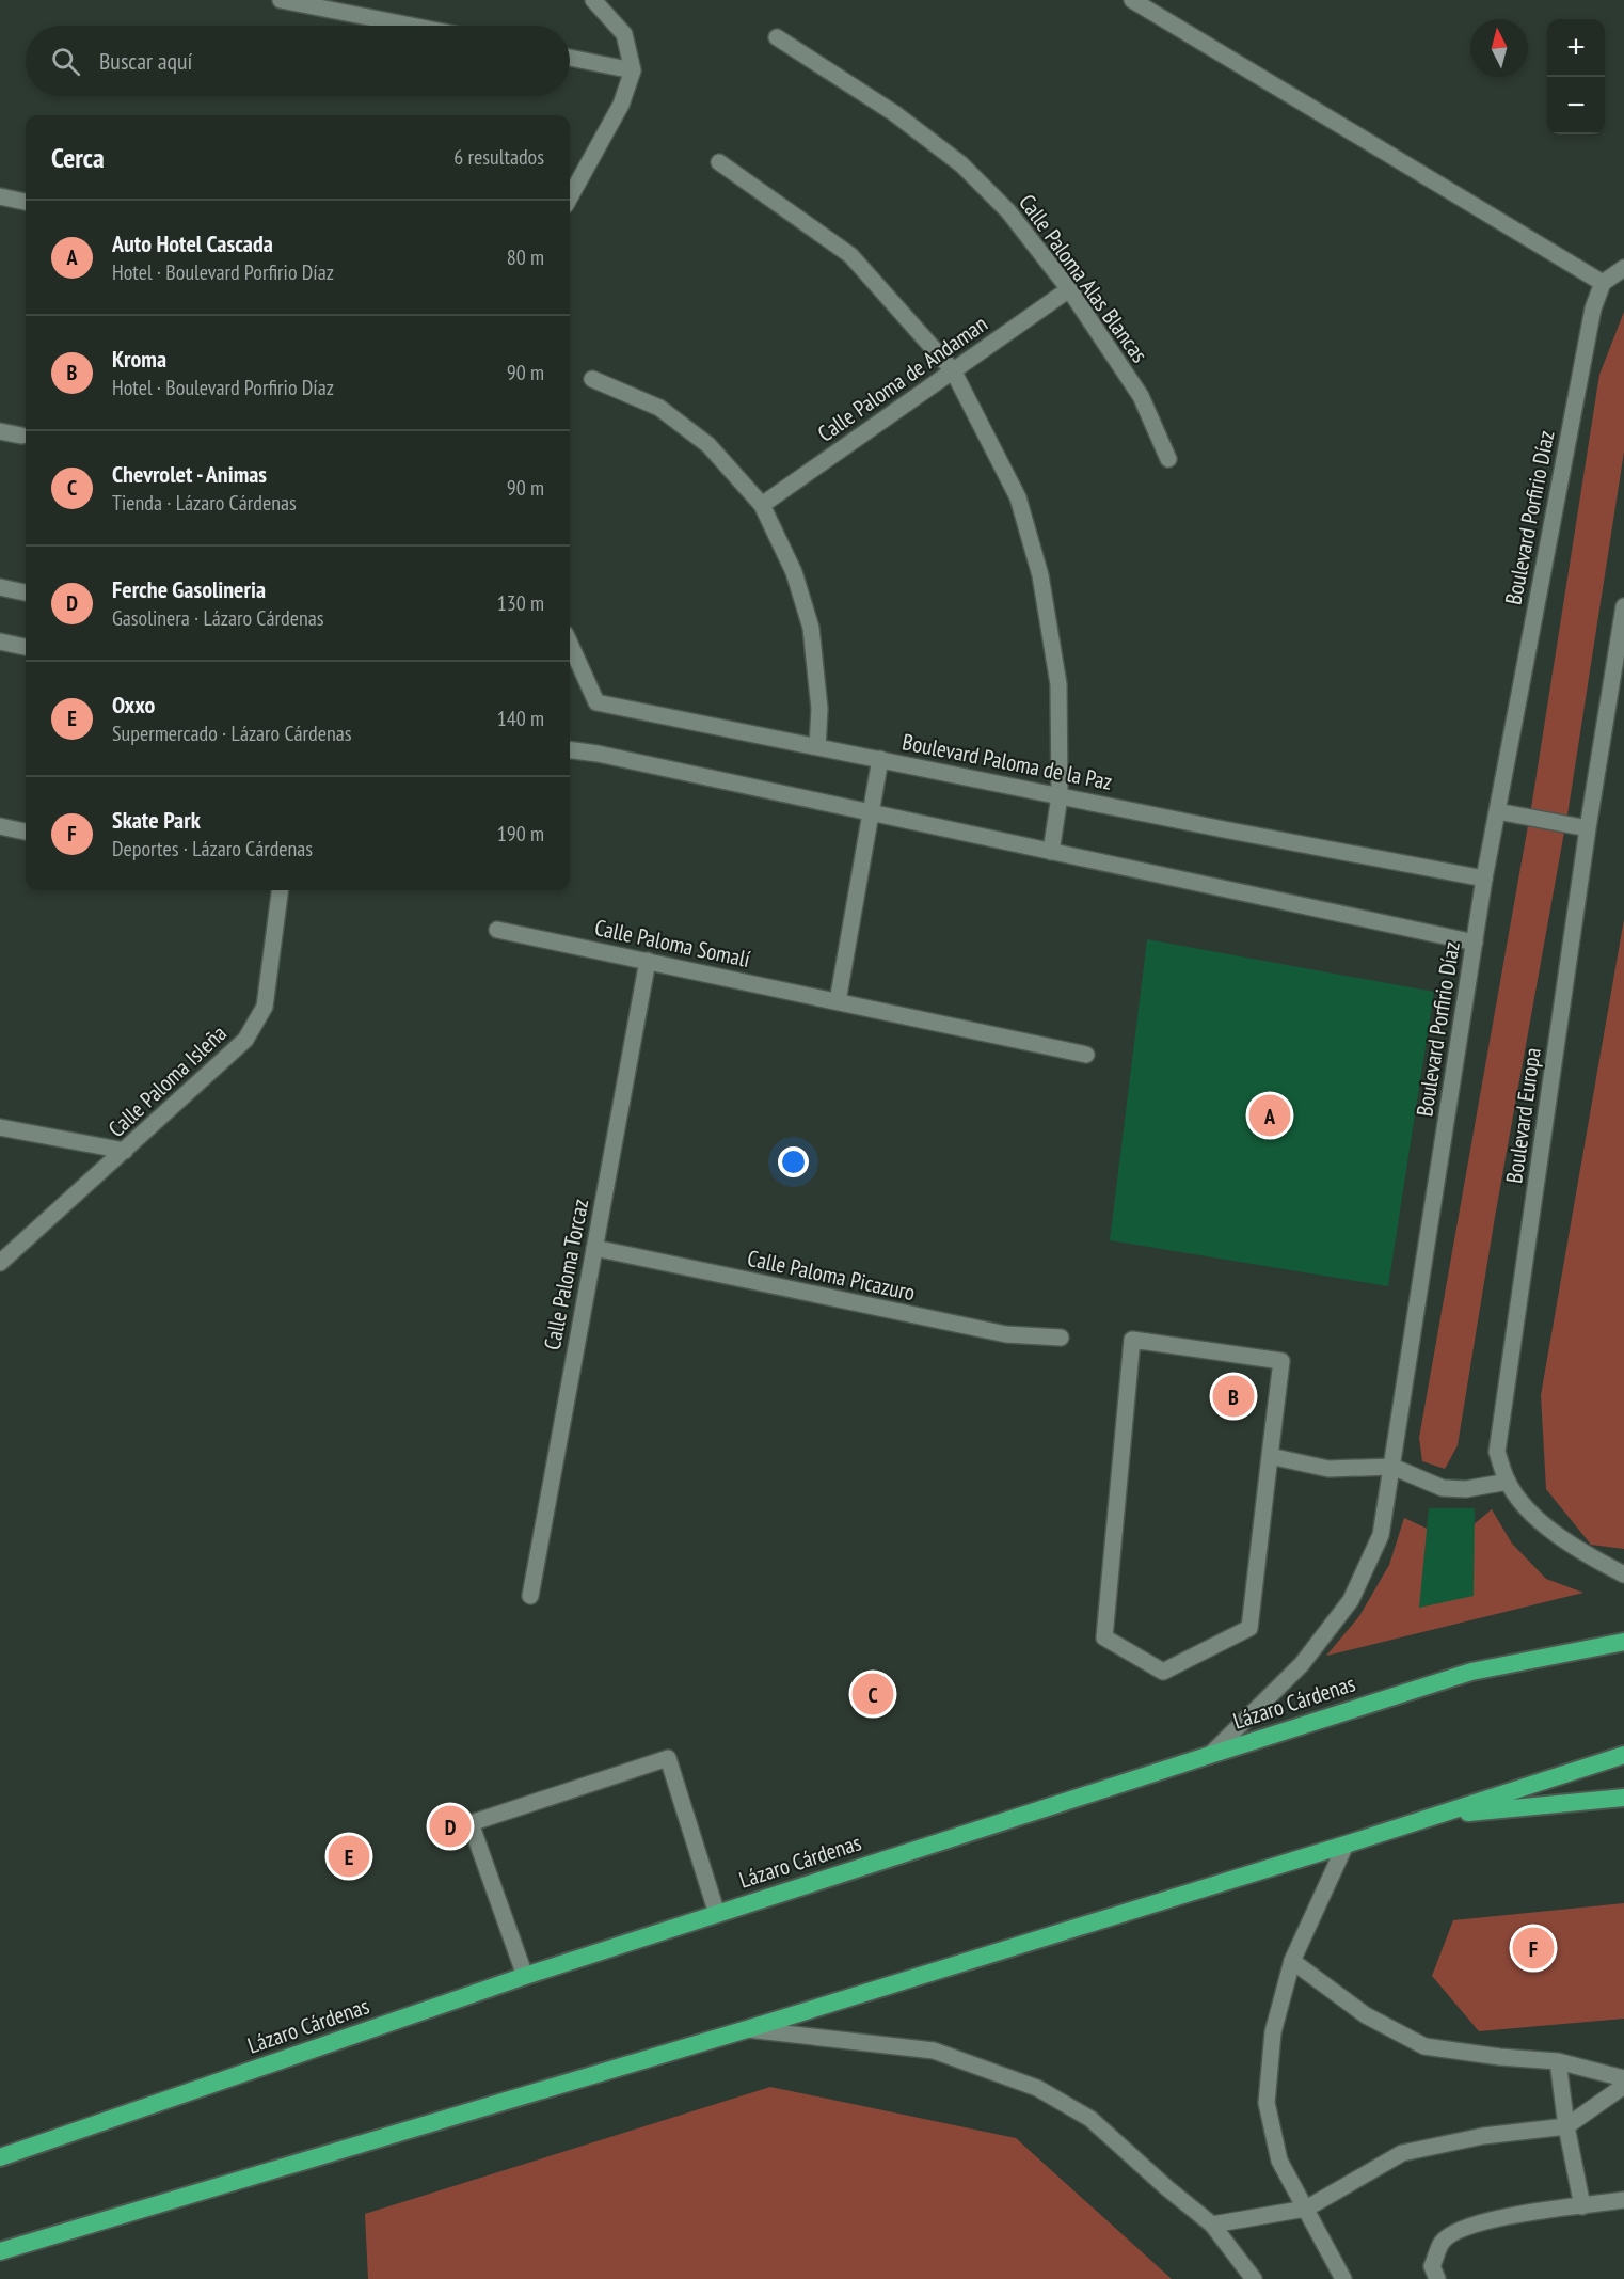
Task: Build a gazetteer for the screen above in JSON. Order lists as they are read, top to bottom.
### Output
{
  "streets": {
    "highway": ["Lázaro Cárdenas"],
    "street": [
      "Calle Paloma Alas Blancas",
      "Calle Paloma de Andaman",
      "Boulevard Porfirio Díaz",
      "Boulevard Paloma de la Paz",
      "Calle Paloma Somalí",
      "Calle Paloma Isleña",
      "Boulevard Europa",
      "Calle Paloma Torcaz",
      "Calle Paloma Picazuro"
    ]
  },
  "crossings": [
    ["Calle Paloma Alas Blancas", "Calle Paloma de Andaman"],
    ["Boulevard Porfirio Díaz", "Boulevard Paloma de la Paz"],
    ["Boulevard Porfirio Díaz", "Lázaro Cárdenas"],
    ["Calle Paloma Somalí", "Calle Paloma Torcaz"],
    ["Calle Paloma Torcaz", "Calle Paloma Picazuro"]
  ],
  "north": "top",
  "page": {
    "map_buttons": ["+", "−"],
    "search": "Buscar aquí",
    "heading": ["Cerca", "6 resultados"],
    "list": [
      {
        "mark": "A",
        "name": "Auto Hotel Cascada",
        "note": "Hotel · Boulevard Porfirio Díaz",
        "value": "80 m"
      },
      {
        "mark": "B",
        "name": "Kroma",
        "note": "Hotel · Boulevard Porfirio Díaz",
        "value": "90 m"
      },
      {
        "mark": "C",
        "name": "Chevrolet - Animas",
        "note": "Tienda · Lázaro Cárdenas",
        "value": "90 m"
      },
      {
        "mark": "D",
        "name": "Ferche Gasolineria",
        "note": "Gasolinera · Lázaro Cárdenas",
        "value": "130 m"
      },
      {
        "mark": "E",
        "name": "Oxxo",
        "note": "Supermercado · Lázaro Cárdenas",
        "value": "140 m"
      },
      {
        "mark": "F",
        "name": "Skate Park",
        "note": "Deportes · Lázaro Cárdenas",
        "value": "190 m"
      }
    ],
    "pins": [
      "A",
      "B",
      "C",
      "D",
      "E",
      "F"
    ]
  }
}
